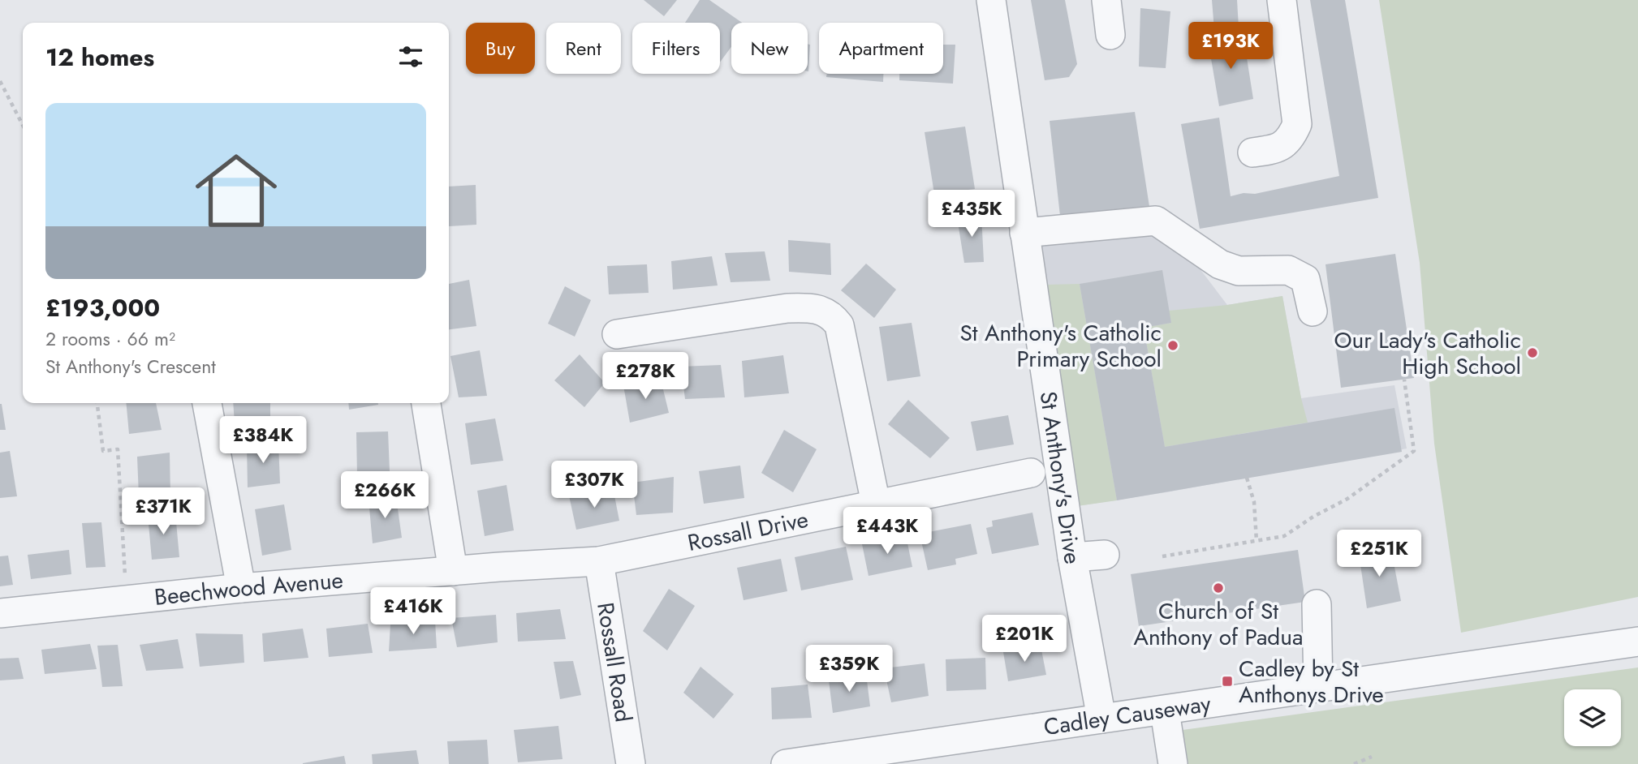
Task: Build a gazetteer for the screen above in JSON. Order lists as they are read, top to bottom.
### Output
{
  "streets": {
    "street": [
      "St Anthony's Drive",
      "Rossall Drive",
      "Beechwood Avenue",
      "Rossall Road",
      "Cadley Causeway"
    ]
  },
  "crossings": [
    ["St Anthony's Drive", "Cadley Causeway"],
    ["Rossall Drive", "Beechwood Avenue"],
    ["Rossall Drive", "Rossall Road"],
    ["Beechwood Avenue", "Rossall Road"]
  ],
  "places": {
    "other": ["St Anthony's Catholic Primary School", "Our Lady's Catholic High School", "Church of St Anthony of Padua"],
    "transit": ["Cadley by St Anthonys Drive"]
  },
  "page": {
    "price": [
      "£193K",
      "£435K",
      "£278K",
      "£384K",
      "£307K",
      "£266K",
      "£371K",
      "£443K",
      "£251K",
      "£416K",
      "£201K",
      "£359K"
    ],
    "chip": [
      "Buy",
      "Rent",
      "Filters",
      "New",
      "Apartment"
    ],
    "heading": "12 homes",
    "list": [
      {
        "name": "£193,000",
        "note": "2 rooms · 66 m² · St Anthony's Crescent"
      }
    ]
  }
}
